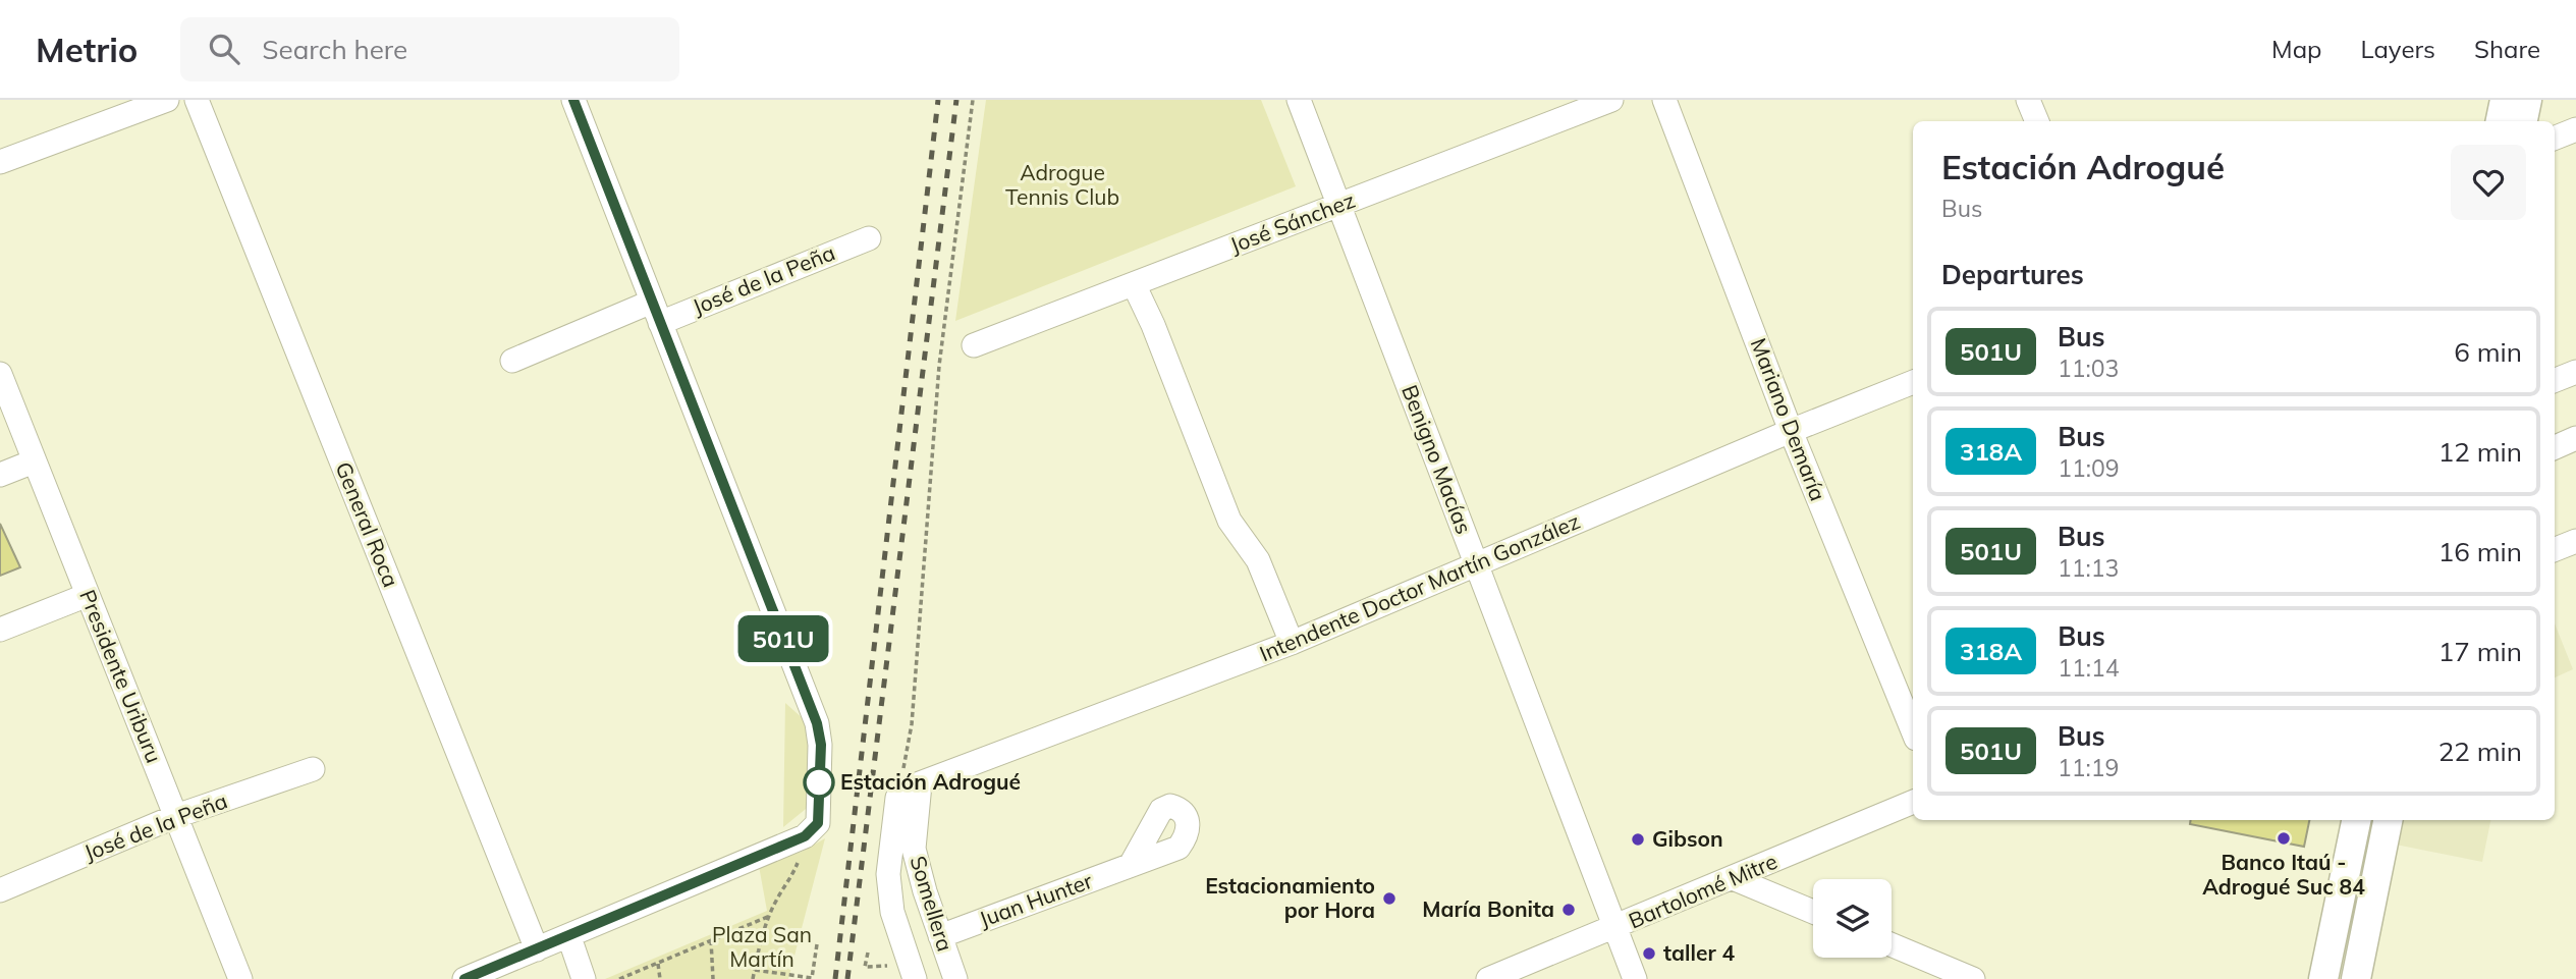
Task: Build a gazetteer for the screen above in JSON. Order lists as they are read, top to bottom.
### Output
{
  "streets": {
    "street": [
      "José Sánchez",
      "José de la Peña",
      "Mariano Demaría",
      "Benigno Macías",
      "General Roca",
      "Intendente Doctor Martín González",
      "Presidente Uriburu",
      "Bartolomé Mitre",
      "Juan Hunter",
      "Somellera"
    ]
  },
  "crossings": [
    ["José Sánchez", "Benigno Macías"],
    ["José de la Peña", "Presidente Uriburu"],
    ["Mariano Demaría", "Intendente Doctor Martín González"],
    ["Benigno Macías", "Intendente Doctor Martín González"],
    ["Benigno Macías", "Bartolomé Mitre"],
    ["Intendente Doctor Martín González", "Somellera"],
    ["Juan Hunter", "Somellera"]
  ],
  "parks": ["Adrogue Tennis Club", "Plaza San Martín"],
  "places": [
    "Estación Adrogué",
    "Banco Itaú - Adrogué Suc 84",
    "Gibson",
    "Estacionamiento por Hora",
    "María Bonita",
    "taller 4"
  ],
  "lines": ["bus line 501U"],
  "page": {
    "header": "Metrio",
    "search": "Search here",
    "nav": ["Map", "Layers", "Share"],
    "on_map": "501U",
    "heading": [
      ["Estación Adrogué", "Bus"],
      "Departures"
    ],
    "list": [
      {
        "mark": "501U",
        "name": "Bus",
        "note": "11:03",
        "value": "6 min"
      },
      {
        "mark": "318A",
        "name": "Bus",
        "note": "11:09",
        "value": "12 min"
      },
      {
        "mark": "501U",
        "name": "Bus",
        "note": "11:13",
        "value": "16 min"
      },
      {
        "mark": "318A",
        "name": "Bus",
        "note": "11:14",
        "value": "17 min"
      },
      {
        "mark": "501U",
        "name": "Bus",
        "note": "11:19",
        "value": "22 min"
      }
    ]
  }
}
